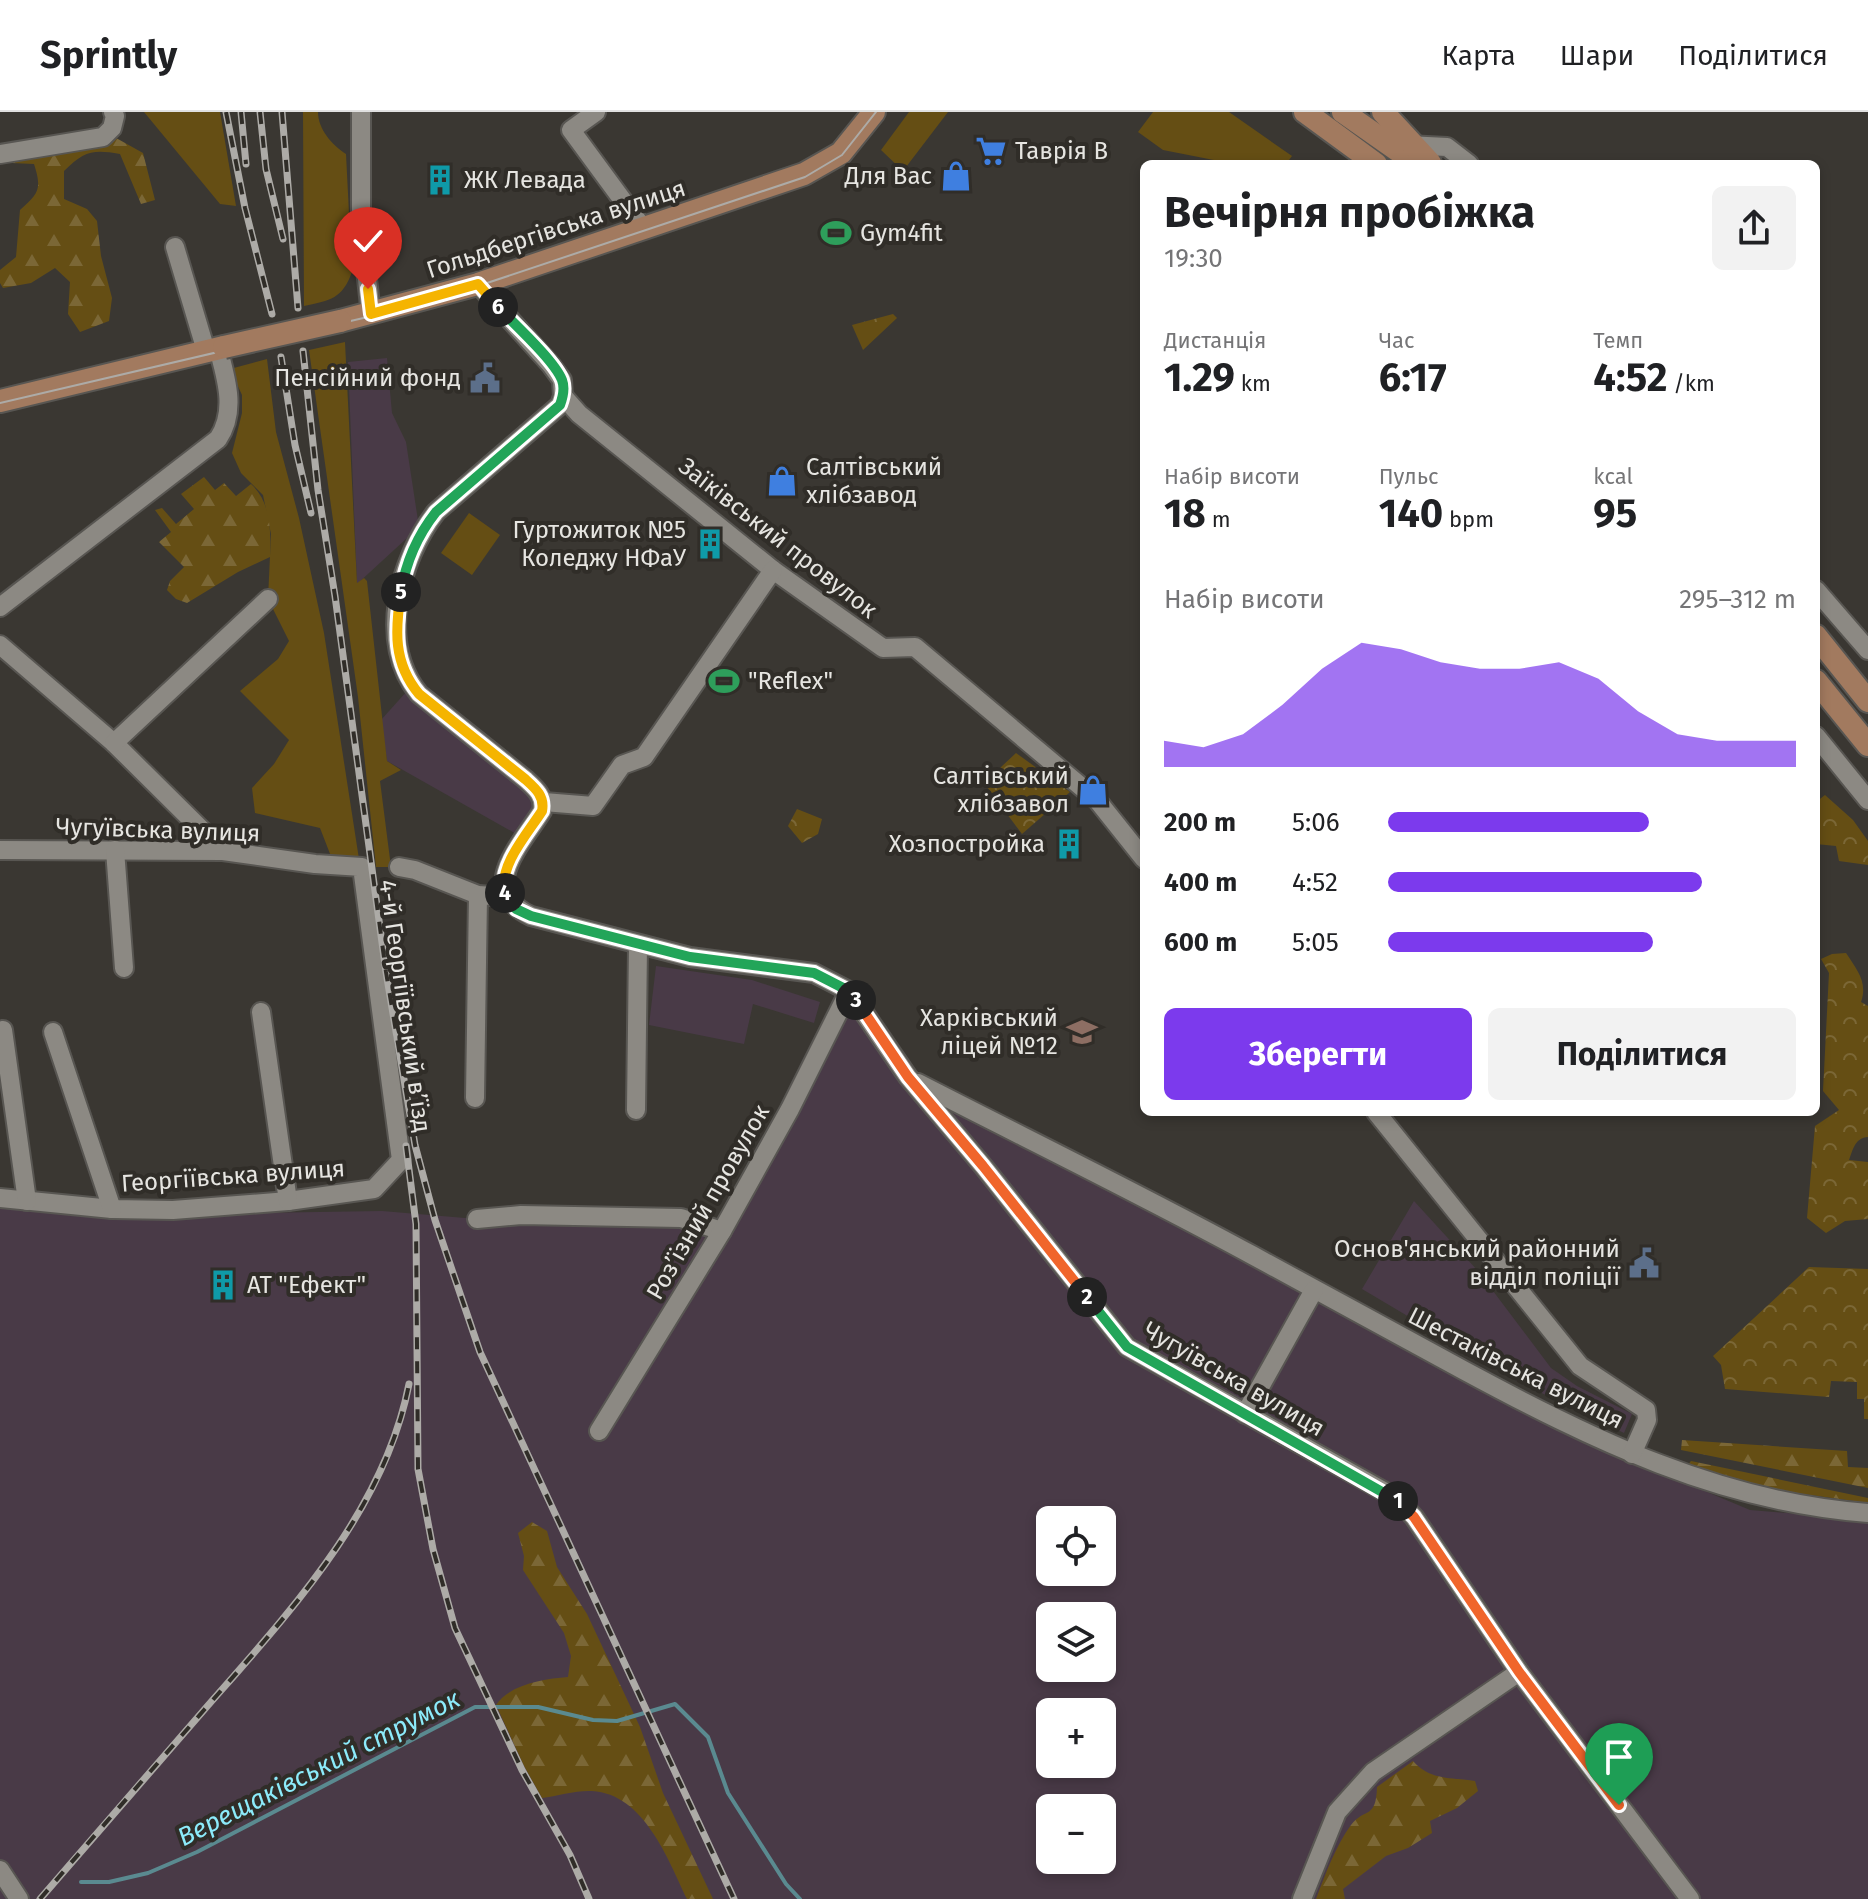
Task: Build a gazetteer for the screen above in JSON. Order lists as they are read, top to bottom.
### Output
{
  "streets": {
    "main road": ["Гольдбергівська вулиця"],
    "street": [
      "Заїківський провулок",
      "Чугуївська вулиця",
      "4-й Георгіївський в’їзд",
      "Георгіївська вулиця",
      "Роз’їзний провулок",
      "Шестаківська вулиця"
    ]
  },
  "crossings": [
    ["Чугуївська вулиця", "4-й Георгіївський в’їзд"],
    ["Чугуївська вулиця", "Роз’їзний провулок"],
    ["Чугуївська вулиця", "Шестаківська вулиця"],
    ["4-й Георгіївський в’їзд", "Георгіївська вулиця"]
  ],
  "water": ["Верещаківський струмок"],
  "places": {
    "supermarket": ["Таврія В"],
    "shop": ["Для Вас", "Салтівський хлібзавод", "Салтівський хлібзавол"],
    "building": [
      "ЖК Левада",
      "Гуртожиток №5 Коледжу НФаУ",
      "Хозпостройка",
      "АТ \"Ефект\""
    ],
    "sports": ["Gym4fit", "\"Reflex\""],
    "public building": ["Пенсійний фонд", "Основ'янський районний відділ поліції"],
    "school or university": ["Харківський ліцей №12"]
  },
  "page": {
    "header": "Sprintly",
    "nav": ["Карта", "Шари", "Поділитися"],
    "heading": ["Вечірня пробіжка", "19:30"],
    "pins": [
      "6",
      "5",
      "4",
      "3",
      "2",
      "1"
    ],
    "stats": [
      ["Дистанція", "1.29 km"],
      ["Час", "6:17"],
      ["Темп", "4:52 /km"],
      ["Набір висоти", "18 m"],
      ["Пульс", "140 bpm"],
      ["kcal", "95"]
    ],
    "chart": ["Набір висоти", "295–312 m"],
    "list": [
      {
        "name": "200 m",
        "note": "5:06"
      },
      {
        "name": "400 m",
        "note": "4:52"
      },
      {
        "name": "600 m",
        "note": "5:05"
      }
    ],
    "buttons": ["Зберегти", "Поділитися"],
    "map_buttons": ["+", "−"]
  }
}
